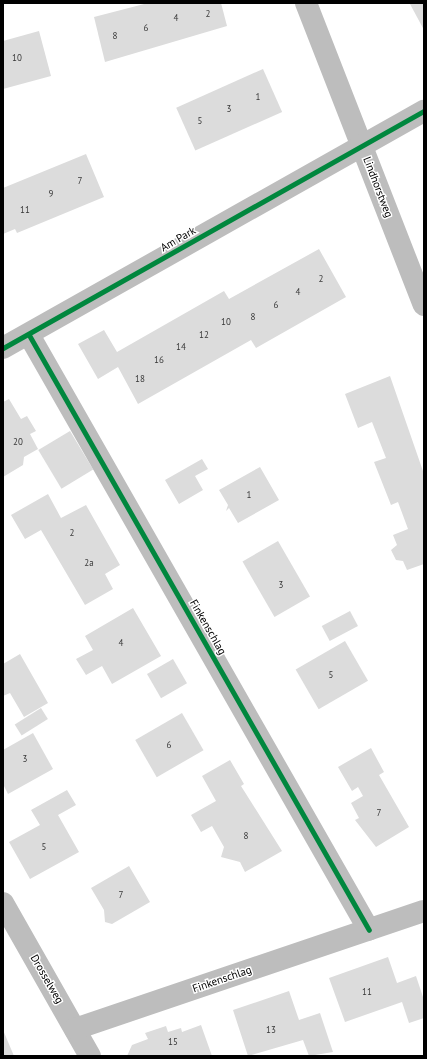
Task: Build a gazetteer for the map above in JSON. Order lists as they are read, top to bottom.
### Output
{
  "streets": {
    "street": [
      "Lindhorstweg",
      "Am Park",
      "Finkenschlag",
      "Drosselweg"
    ]
  },
  "crossings": [
    ["Lindhorstweg", "Am Park"],
    ["Am Park", "Finkenschlag"],
    ["Finkenschlag", "Drosselweg"]
  ],
  "house_numbers": [
    "2",
    "4",
    "6",
    "8",
    "10",
    "1",
    "3",
    "5",
    "7",
    "9",
    "11",
    "2",
    "4",
    "6",
    "8",
    "10",
    "12",
    "14",
    "16",
    "18",
    "20",
    "1",
    "2",
    "2a",
    "3",
    "4",
    "5",
    "6",
    "3",
    "7",
    "8",
    "5",
    "7",
    "11",
    "13",
    "15"
  ]
}
